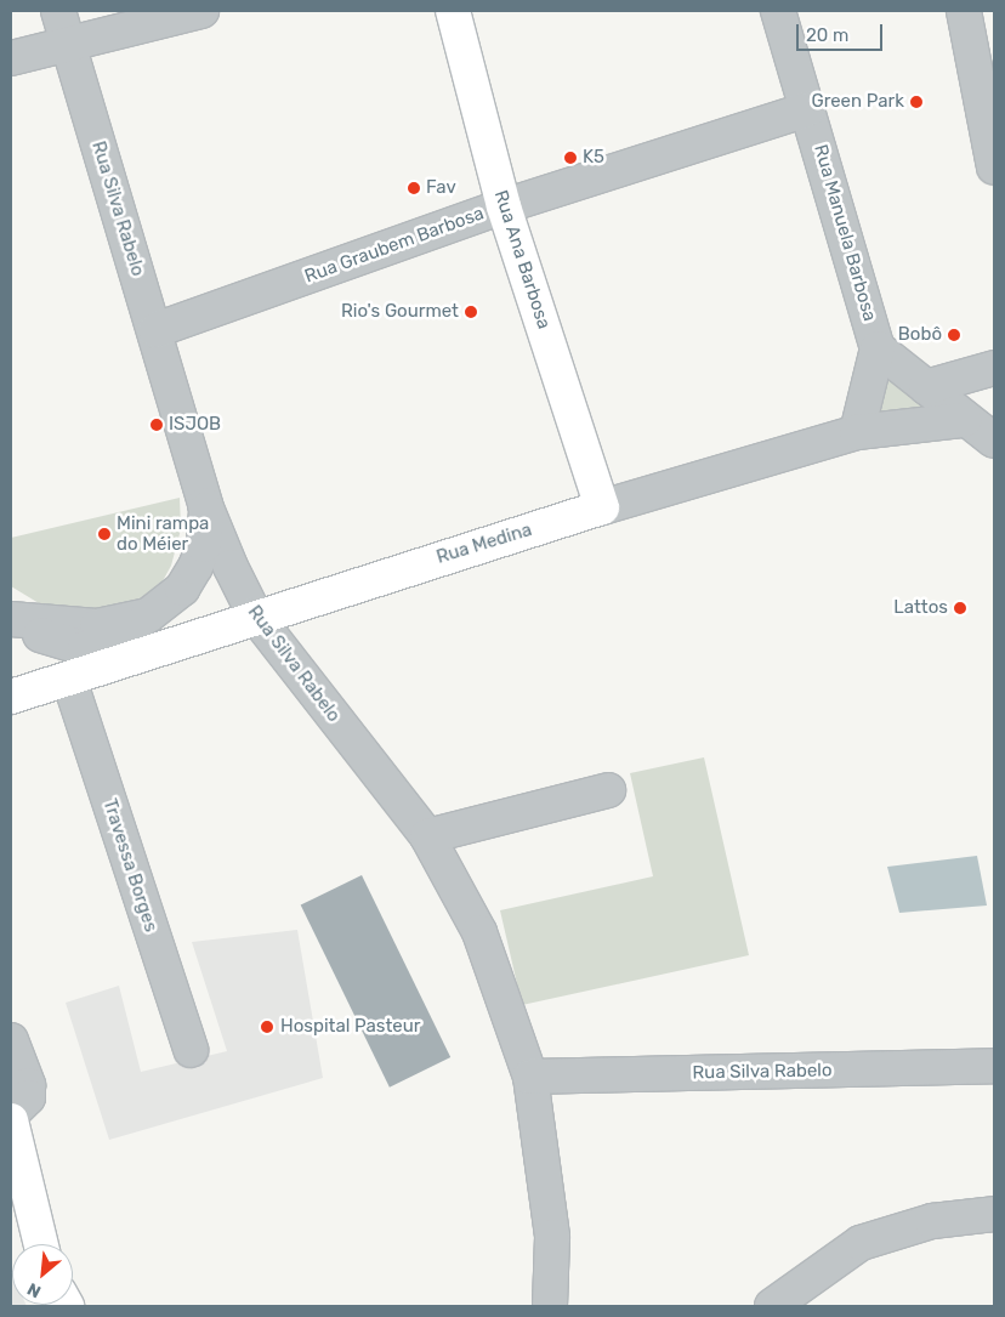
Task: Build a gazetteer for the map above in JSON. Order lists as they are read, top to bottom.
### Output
{
  "streets": {
    "main road": ["Rua Ana Barbosa", "Rua Medina"],
    "street": [
      "Rua Silva Rabelo",
      "Rua Manuela Barbosa",
      "Rua Graubem Barbosa",
      "Travessa Borges"
    ]
  },
  "crossings": [
    ["Rua Silva Rabelo", "Rua Graubem Barbosa"],
    ["Rua Silva Rabelo", "Rua Medina"],
    ["Rua Manuela Barbosa", "Rua Graubem Barbosa"],
    ["Rua Graubem Barbosa", "Rua Ana Barbosa"],
    ["Rua Ana Barbosa", "Rua Medina"],
    ["Rua Medina", "Travessa Borges"]
  ],
  "places": [
    "Green Park",
    "K5",
    "Fav",
    "Rio's Gourmet",
    "Bobô",
    "ISJOB",
    "Mini rampa do Méier",
    "Lattos",
    "Hospital Pasteur"
  ],
  "scale_bar": "20 m",
  "north": "bottom left"
}
